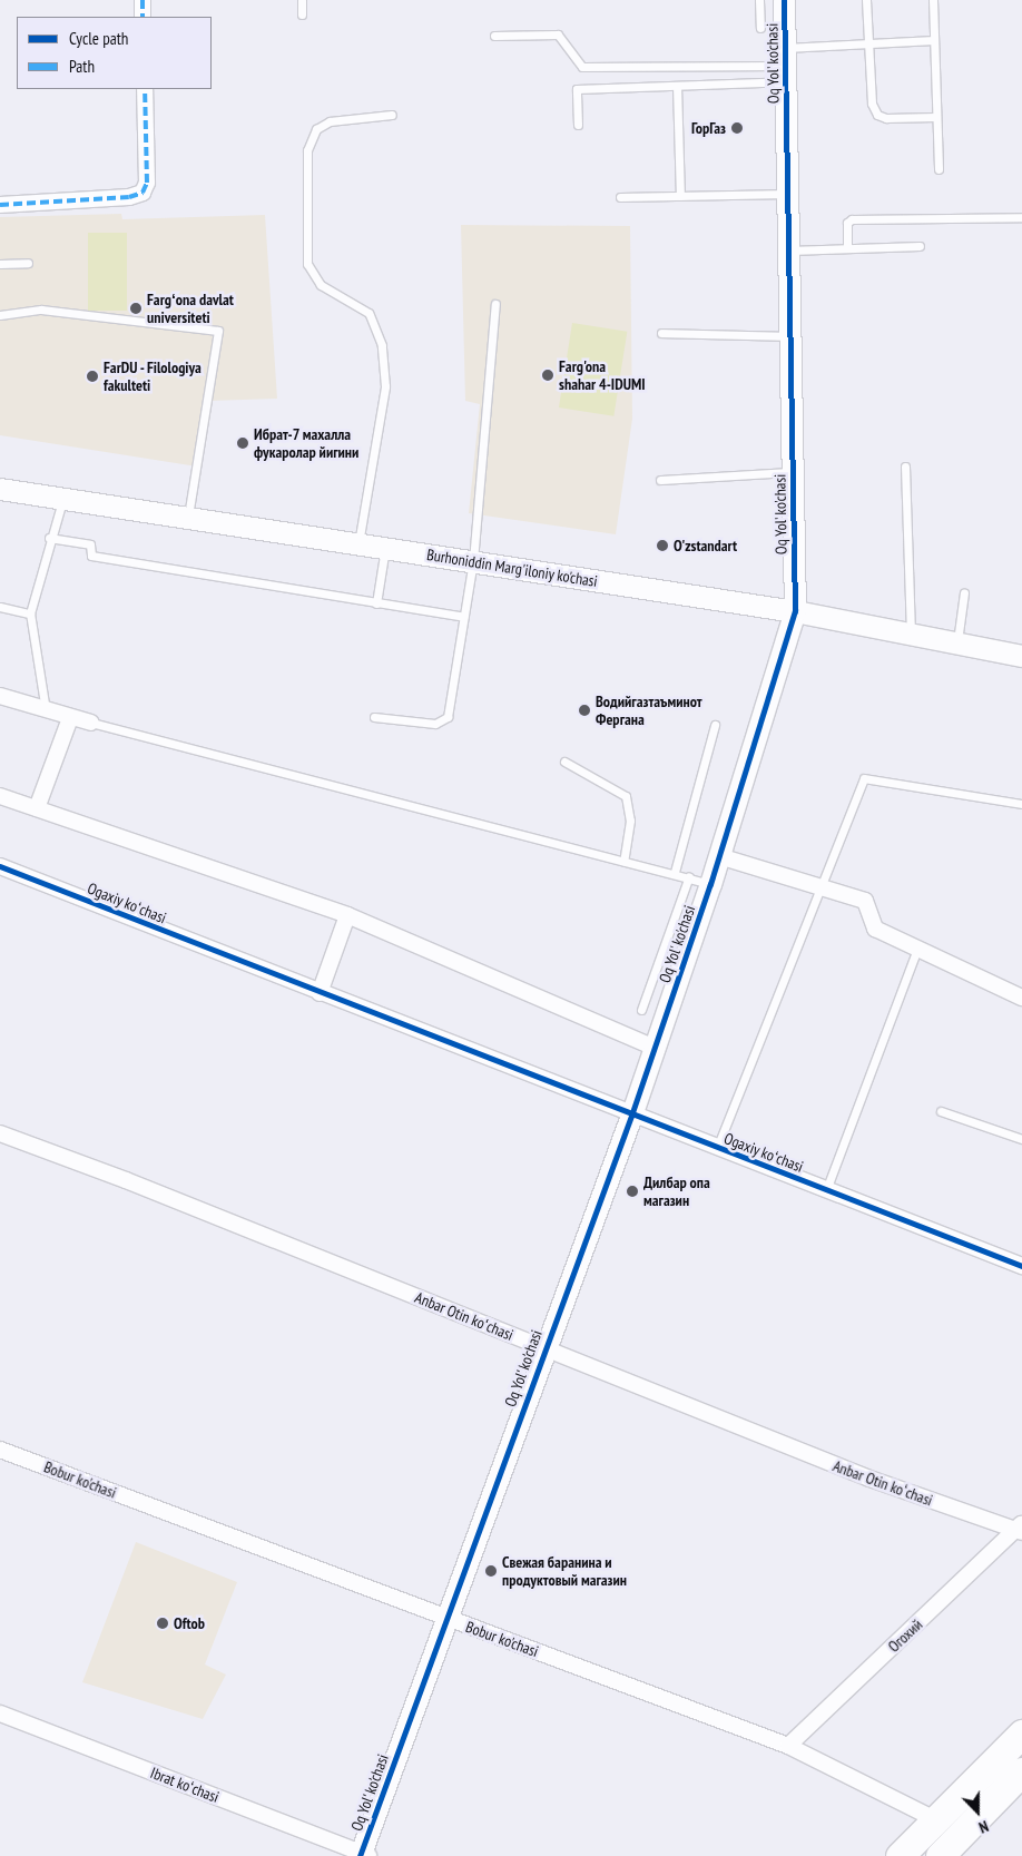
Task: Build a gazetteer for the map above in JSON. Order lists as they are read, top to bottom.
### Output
{
  "streets": {
    "street": [
      "Oq Yol' ko'chasi",
      "Burhoniddin Marg'iloniy ko'chasi",
      "Ogaxiy koʻchasi",
      "Anbar Otin koʻchasi",
      "Bobur ko'chasi",
      "Огохий",
      "Ibrat koʻchasi"
    ]
  },
  "crossings": [
    ["Oq Yol' ko'chasi", "Burhoniddin Marg'iloniy ko'chasi"],
    ["Oq Yol' ko'chasi", "Ogaxiy koʻchasi"],
    ["Oq Yol' ko'chasi", "Anbar Otin koʻchasi"],
    ["Oq Yol' ko'chasi", "Bobur ko'chasi"],
    ["Oq Yol' ko'chasi", "Ibrat koʻchasi"],
    ["Anbar Otin koʻchasi", "Огохий"],
    ["Bobur ko'chasi", "Огохий"]
  ],
  "places": [
    "ГорГаз",
    "Fargʻona davlat universiteti",
    "Farg'ona shahar 4-IDUMI",
    "FarDU - Filologiya fakulteti",
    "Ибрат-7 махалла фукаролар йигини",
    "O'zstandart",
    "Водийгазтаъминот Фергана",
    "Дилбар опа магазин",
    "Свежая баранина и продуктовый магазин",
    "Oftob"
  ],
  "legend": ["Cycle path", "Path"],
  "north": "bottom"
}
